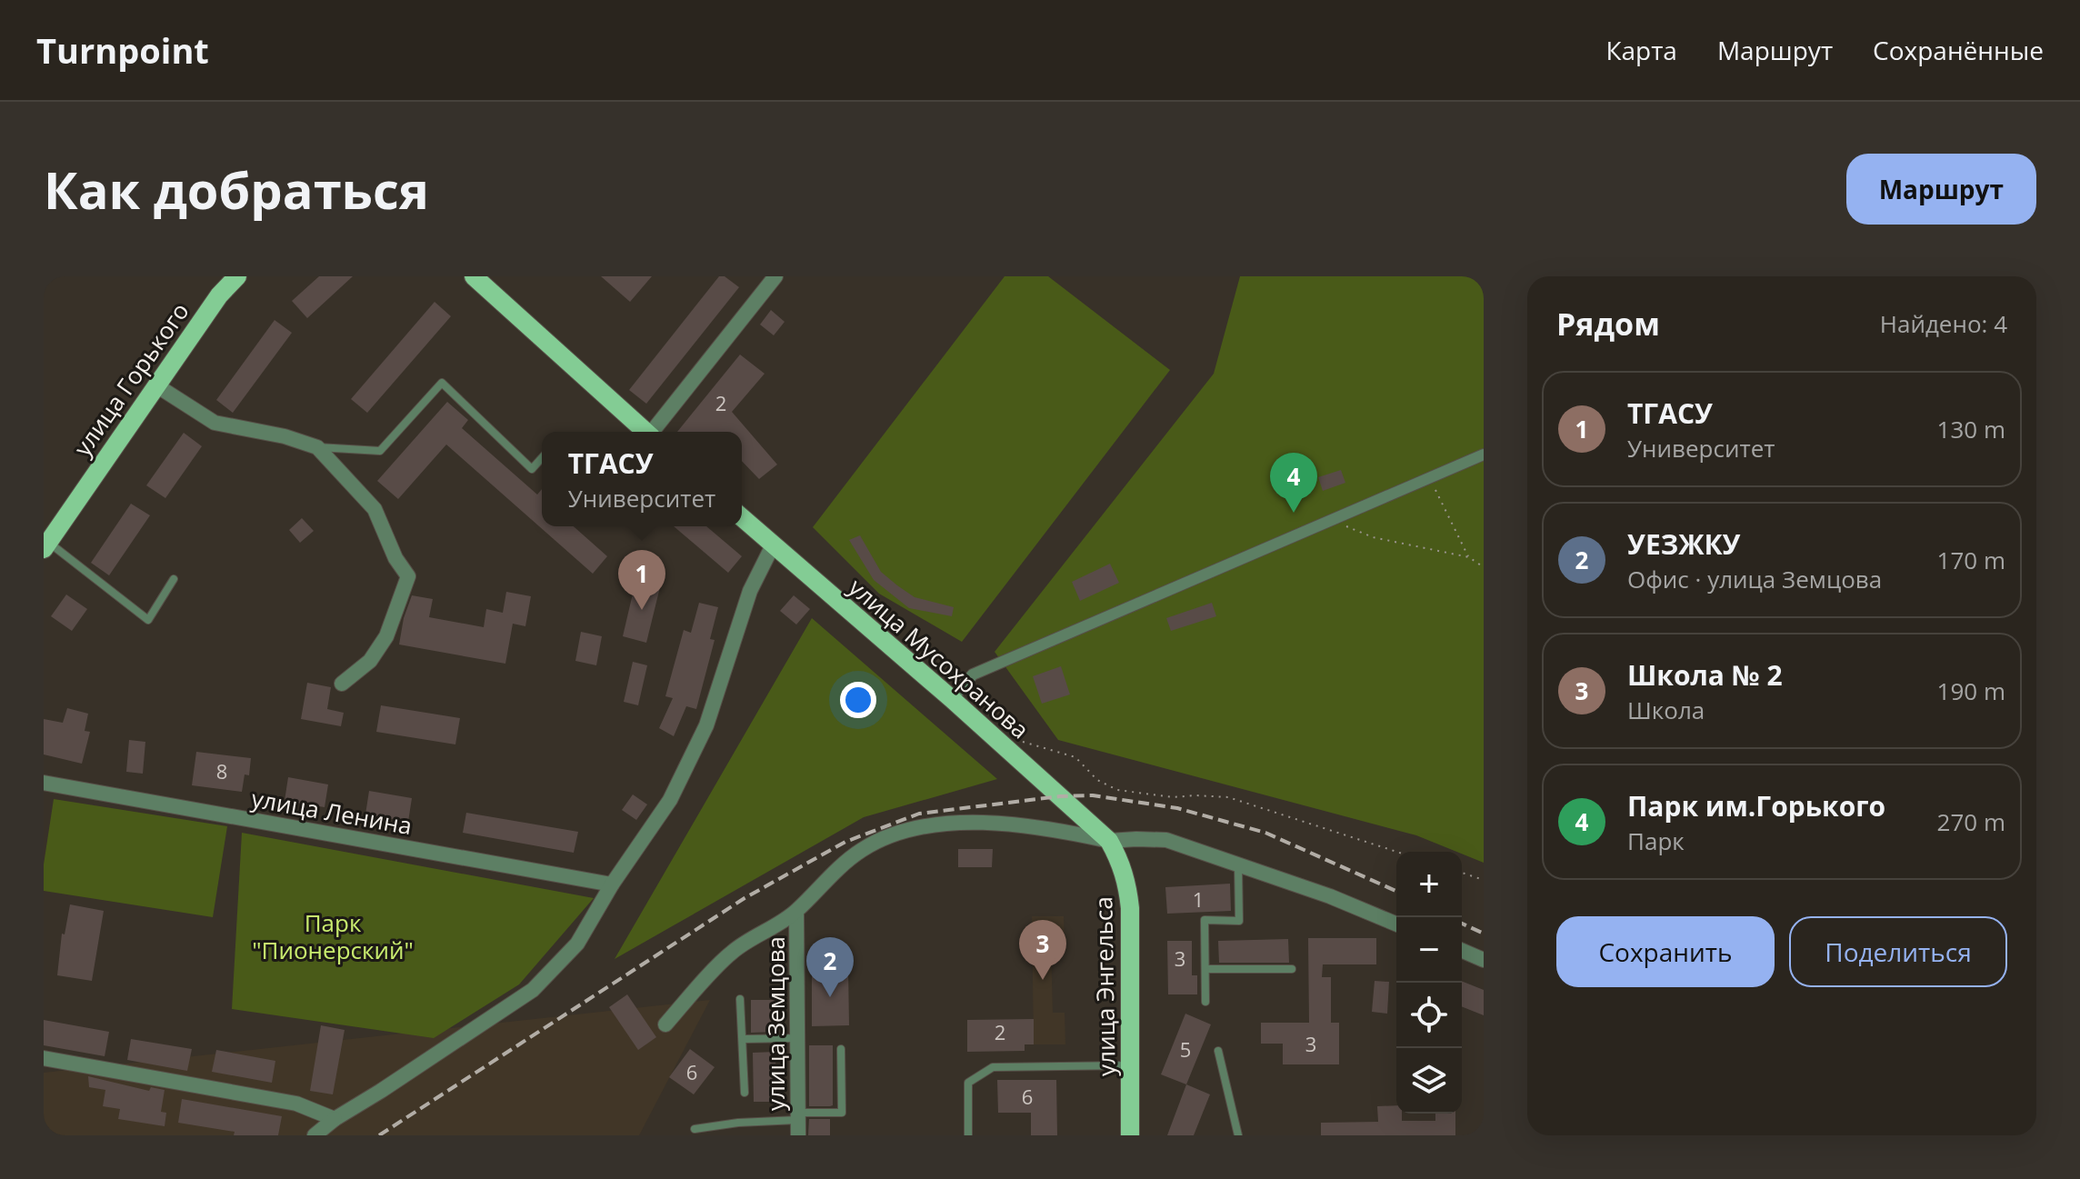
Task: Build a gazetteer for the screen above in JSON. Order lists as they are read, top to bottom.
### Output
{
  "streets": {
    "main road": ["улица Горького", "улица Мусохранова", "улица Энгельса"],
    "street": ["улица Ленина", "улица Земцова"]
  },
  "crossings": [
    ["улица Мусохранова", "улица Энгельса"]
  ],
  "parks": ["Парк \"Пионерский\""],
  "house_numbers": [
    "2",
    "8",
    "1",
    "3",
    "2",
    "3",
    "5",
    "6",
    "6"
  ],
  "page": {
    "header": "Turnpoint",
    "nav": ["Карта", "Маршрут", "Сохранённые"],
    "buttons": [
      "Маршрут",
      ["Сохранить", "Поделиться"]
    ],
    "title": "Как добраться",
    "heading": ["Рядом", "Найдено: 4"],
    "list": [
      {
        "mark": "1",
        "name": "ТГАСУ",
        "note": "Университет",
        "value": "130 m"
      },
      {
        "mark": "2",
        "name": "УЕЗЖКУ",
        "note": "Офис · улица Земцова",
        "value": "170 m"
      },
      {
        "mark": "3",
        "name": "Школа № 2",
        "note": "Школа",
        "value": "190 m"
      },
      {
        "mark": "4",
        "name": "Парк им.Горького",
        "note": "Парк",
        "value": "270 m"
      }
    ],
    "popup": ["ТГАСУ", "Университет"],
    "pins": [
      "4",
      "1",
      "3",
      "2"
    ],
    "map_buttons": ["+", "−"]
  }
}
